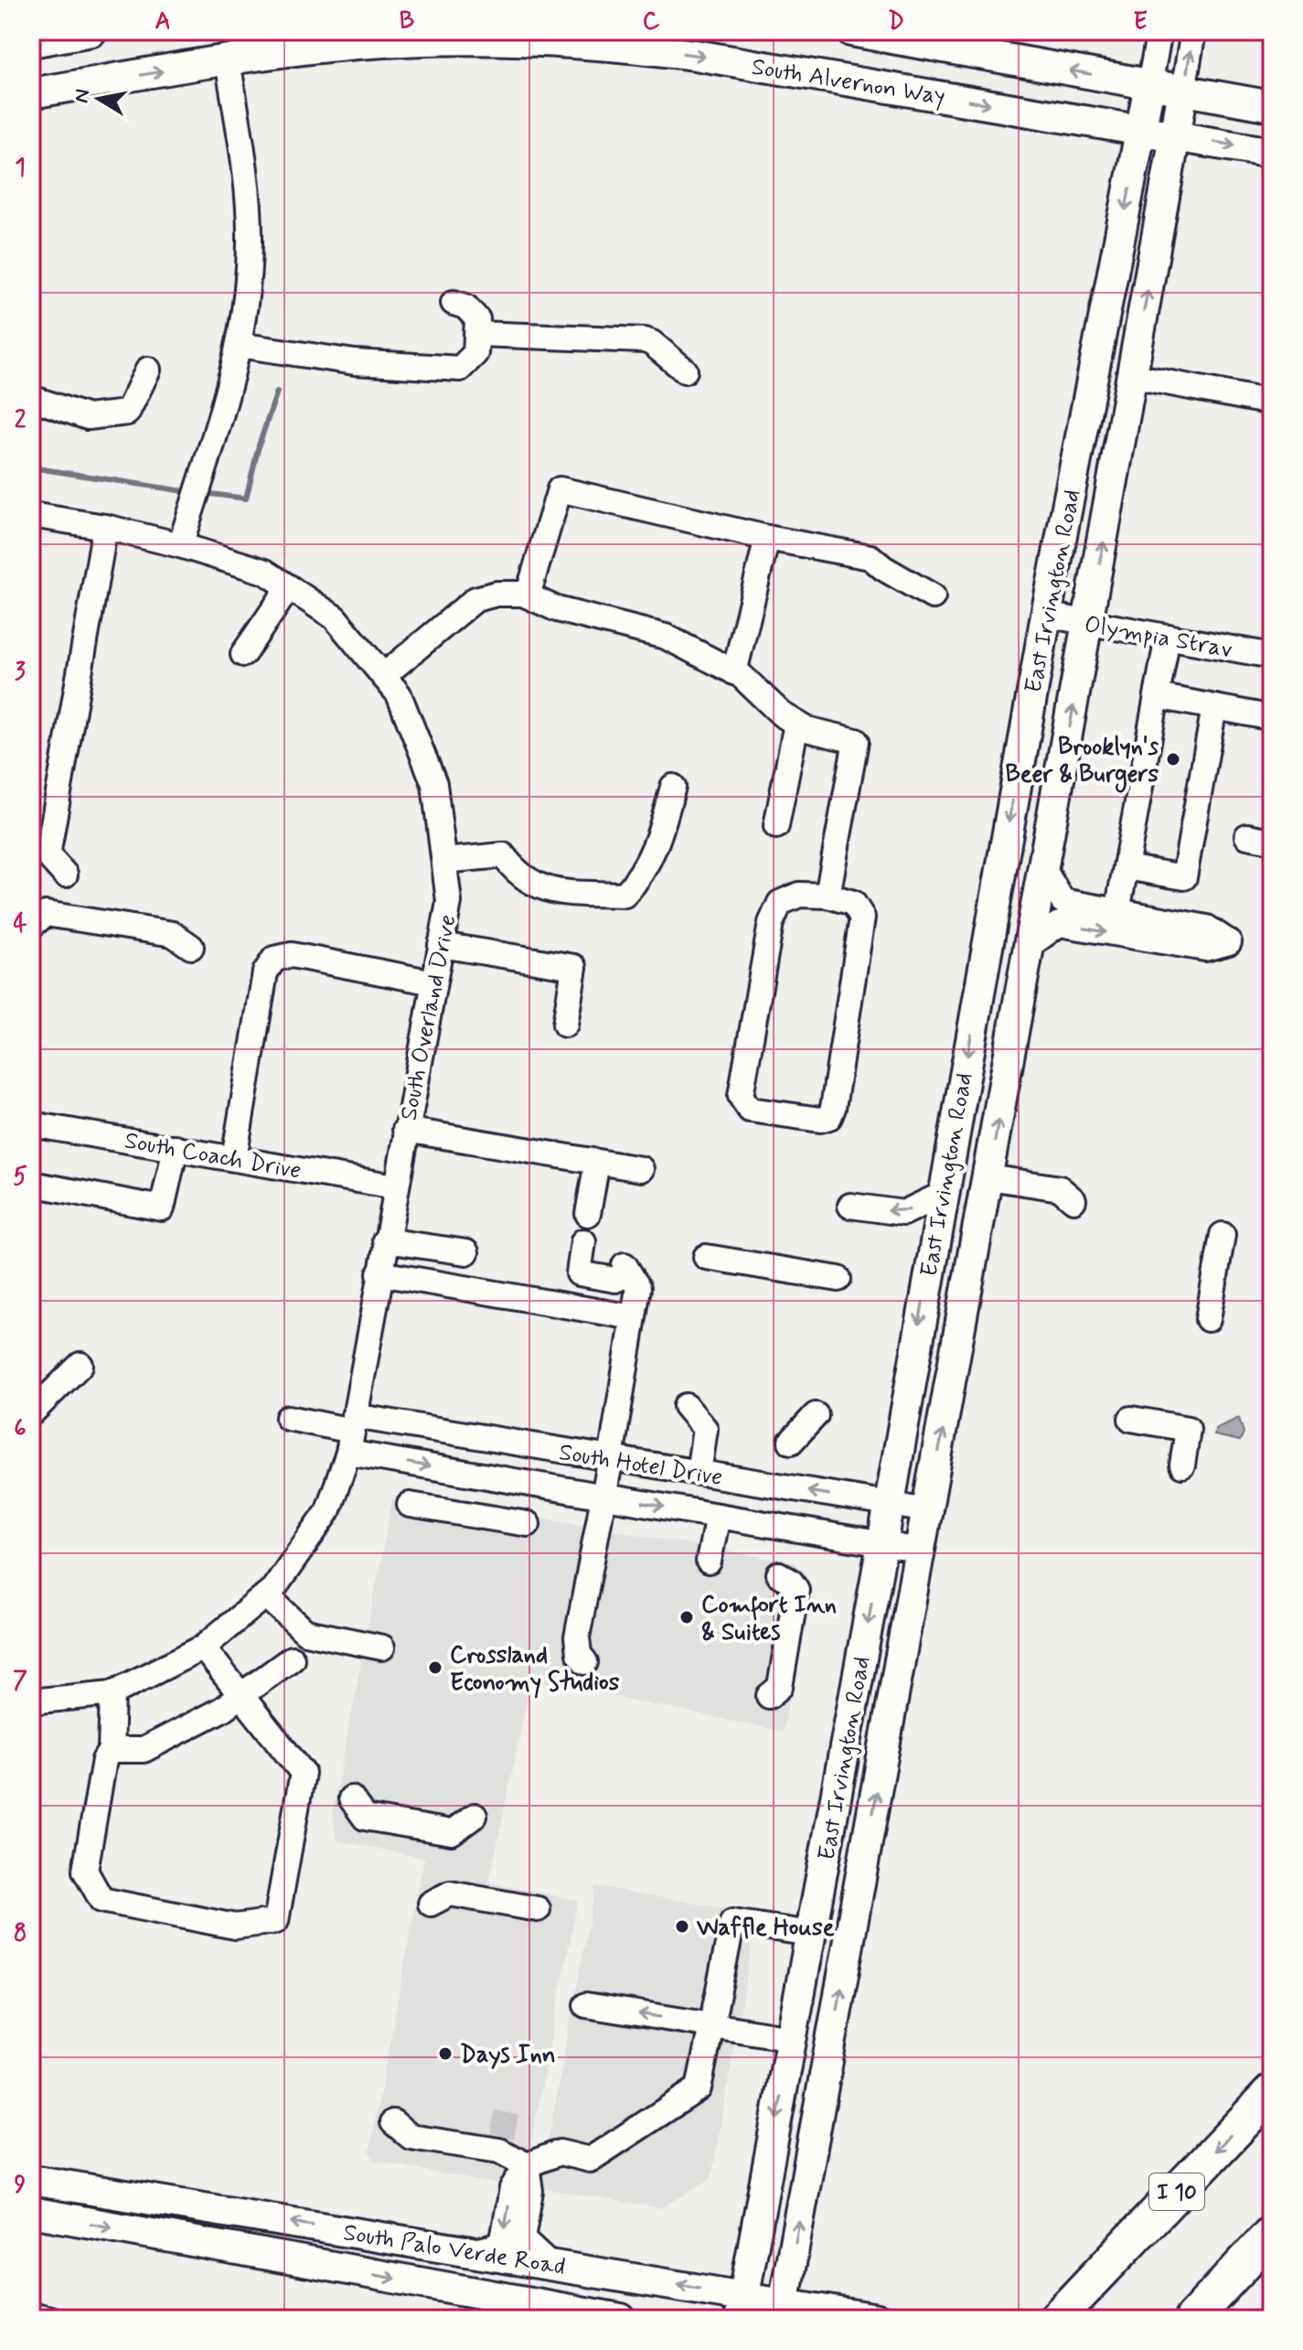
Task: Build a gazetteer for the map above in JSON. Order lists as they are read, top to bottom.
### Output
{
  "streets": {
    "highway": ["I 10"],
    "main road": ["South Alvernon Way", "East Irvington Road", "South Palo Verde Road"],
    "street": [
      "Olympia Strav",
      "South Overland Drive",
      "South Coach Drive",
      "South Hotel Drive"
    ]
  },
  "crossings": [
    ["South Alvernon Way", "East Irvington Road"],
    ["East Irvington Road", "Olympia Strav"],
    ["East Irvington Road", "South Hotel Drive"],
    ["East Irvington Road", "South Palo Verde Road"],
    ["South Overland Drive", "South Coach Drive"],
    ["South Overland Drive", "South Hotel Drive"]
  ],
  "places": [
    "Brooklyn's Beer & Burgers",
    "Comfort Inn & Suites",
    "Crossland Economy Studios",
    "Waffle House",
    "Days Inn"
  ],
  "north": "left",
  "grid": {
    "columns": [
      "A",
      "B",
      "C",
      "D",
      "E"
    ],
    "rows": [
      "1",
      "2",
      "3",
      "4",
      "5",
      "6",
      "7",
      "8",
      "9"
    ]
  }
}
